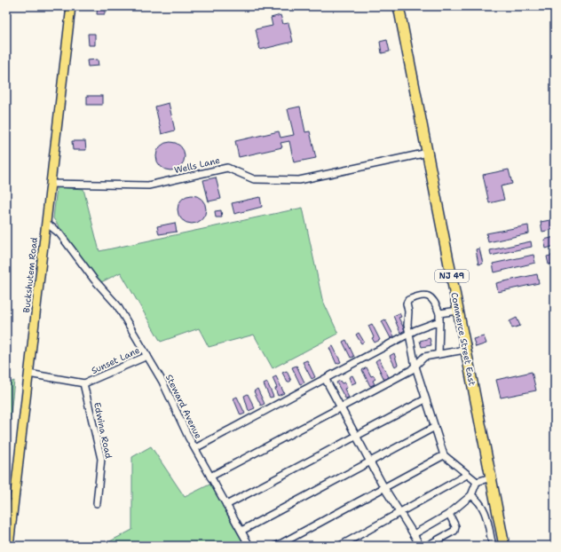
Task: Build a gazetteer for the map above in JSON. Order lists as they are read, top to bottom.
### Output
{
  "streets": {
    "highway": ["NJ 49", "Commerce Street East"],
    "main road": ["Buckshutem Road"],
    "street": [
      "Wells Lane",
      "Sunset Lane",
      "Steward Avenue",
      "Edwina Road"
    ]
  },
  "crossings": [
    ["Wells Lane", "Buckshutem Road"],
    ["Wells Lane", "Commerce Street East"],
    ["Buckshutem Road", "Sunset Lane"],
    ["Buckshutem Road", "Steward Avenue"],
    ["Sunset Lane", "Steward Avenue"],
    ["Sunset Lane", "Edwina Road"]
  ]
}
